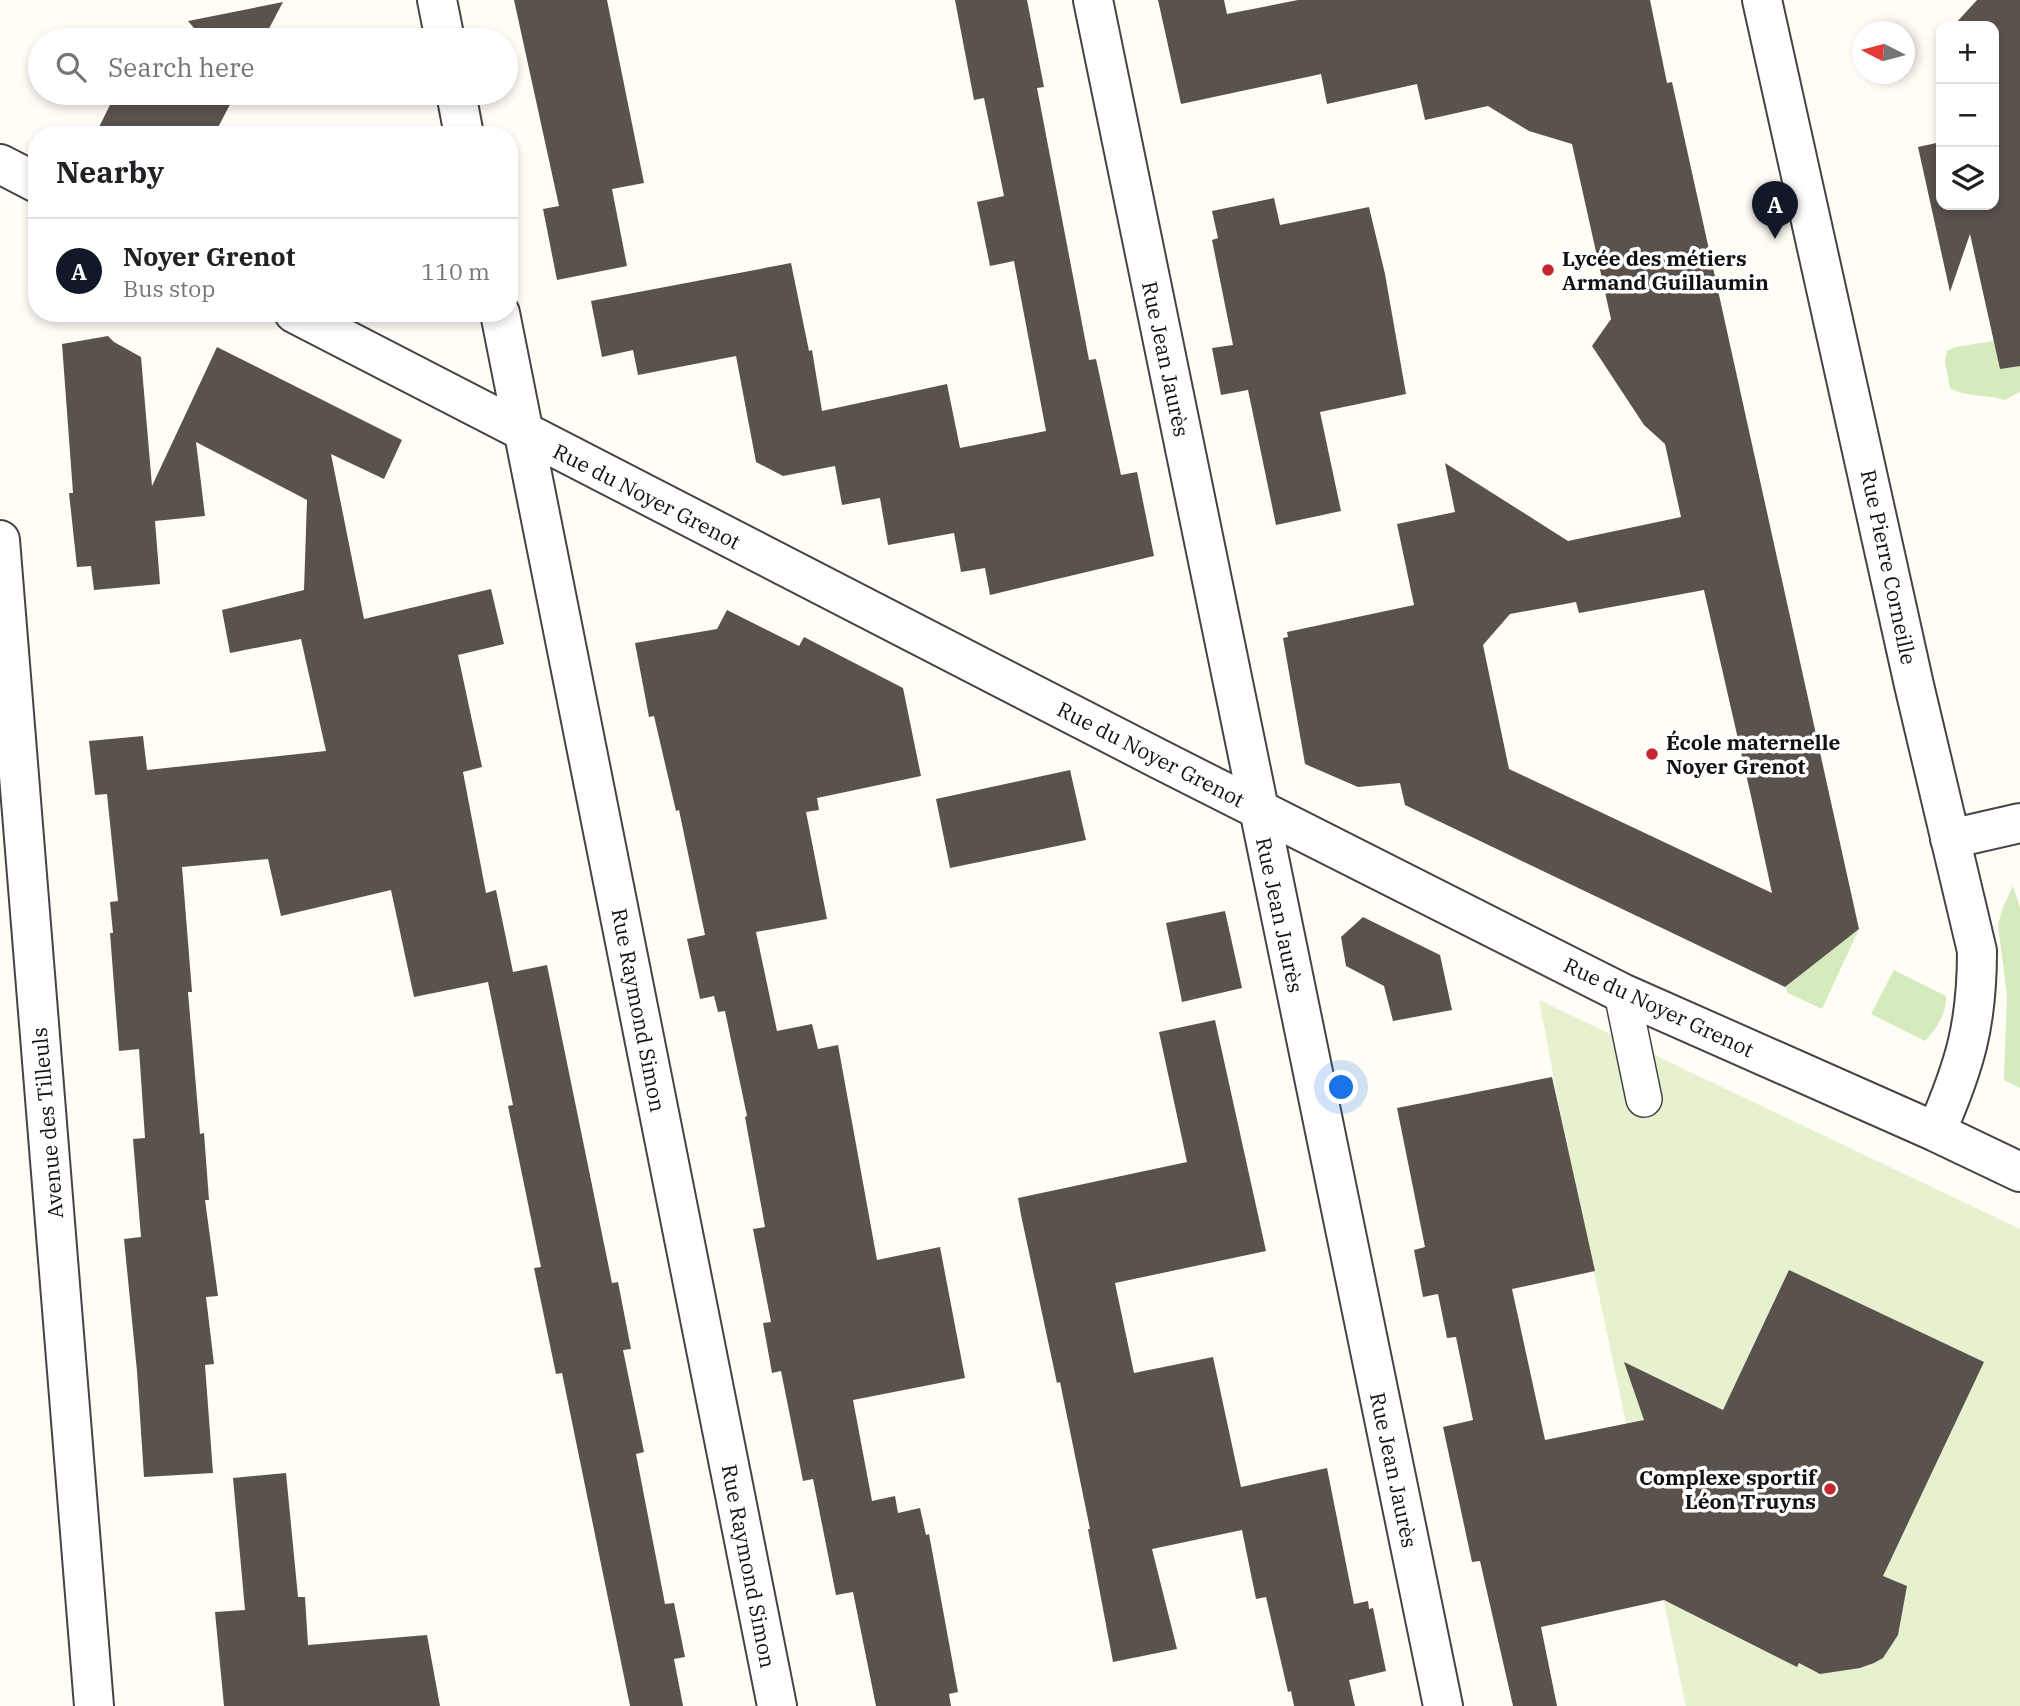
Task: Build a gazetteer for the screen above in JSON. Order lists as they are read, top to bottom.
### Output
{
  "streets": {
    "street": [
      "Rue Jean Jaurès",
      "Rue du Noyer Grenot",
      "Rue Pierre Corneille",
      "Rue Raymond Simon",
      "Avenue des Tilleuls"
    ]
  },
  "crossings": [
    ["Rue Jean Jaurès", "Rue du Noyer Grenot"],
    ["Rue du Noyer Grenot", "Rue Pierre Corneille"],
    ["Rue du Noyer Grenot", "Rue Raymond Simon"]
  ],
  "places": ["Lycée des métiers Armand Guillaumin", "École maternelle Noyer Grenot", "Complexe sportif Léon Truyns"],
  "north": "left",
  "page": {
    "map_buttons": ["+", "−"],
    "search": "Search here",
    "heading": "Nearby",
    "pins": "A",
    "list": [
      {
        "mark": "A",
        "name": "Noyer Grenot",
        "note": "Bus stop",
        "value": "110 m"
      }
    ]
  }
}
